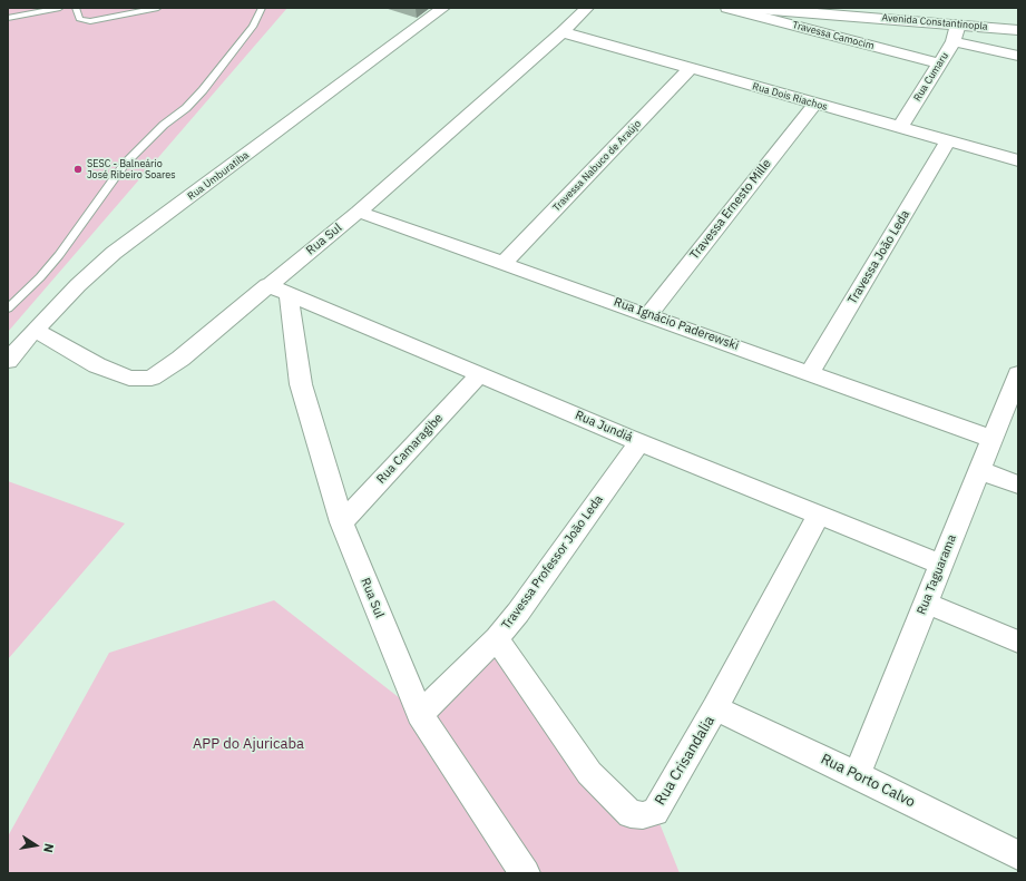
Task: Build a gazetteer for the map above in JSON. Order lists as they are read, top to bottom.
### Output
{
  "streets": {
    "street": [
      "Avenida Constantinopla",
      "Travessa Camocim",
      "Rua Cumaru",
      "Rua Dois Riachos",
      "Travessa Nabuco de Araújo",
      "Rua Umburatiba",
      "Travessa Ernesto Mille",
      "Rua Sul",
      "Travessa João Leda",
      "Rua Ignácio Paderewski",
      "Rua Jundiá",
      "Rua Camaragibe",
      "Travessa Professor João Leda",
      "Rua Taguarama",
      "Rua Crisandalia",
      "Rua Porto Calvo"
    ]
  },
  "crossings": [
    ["Avenida Constantinopla", "Rua Cumaru"],
    ["Travessa Camocim", "Rua Cumaru"],
    ["Rua Cumaru", "Rua Dois Riachos"],
    ["Rua Dois Riachos", "Travessa Nabuco de Araújo"],
    ["Rua Dois Riachos", "Travessa Ernesto Mille"],
    ["Rua Dois Riachos", "Rua Sul"],
    ["Rua Dois Riachos", "Travessa João Leda"],
    ["Travessa Nabuco de Araújo", "Rua Ignácio Paderewski"],
    ["Rua Umburatiba", "Rua Sul"],
    ["Travessa Ernesto Mille", "Rua Ignácio Paderewski"],
    ["Rua Sul", "Rua Ignácio Paderewski"],
    ["Rua Sul", "Rua Jundiá"],
    ["Rua Sul", "Rua Camaragibe"],
    ["Rua Sul", "Travessa Professor João Leda"],
    ["Travessa João Leda", "Rua Ignácio Paderewski"],
    ["Rua Ignácio Paderewski", "Rua Taguarama"],
    ["Rua Jundiá", "Rua Camaragibe"],
    ["Rua Jundiá", "Travessa Professor João Leda"],
    ["Rua Jundiá", "Rua Taguarama"],
    ["Rua Jundiá", "Rua Crisandalia"],
    ["Travessa Professor João Leda", "Rua Crisandalia"],
    ["Rua Taguarama", "Rua Porto Calvo"],
    ["Rua Crisandalia", "Rua Porto Calvo"]
  ],
  "parks": ["APP do Ajuricaba"],
  "places": ["SESC - Balneário José Ribeiro Soares"],
  "north": "right"
}
